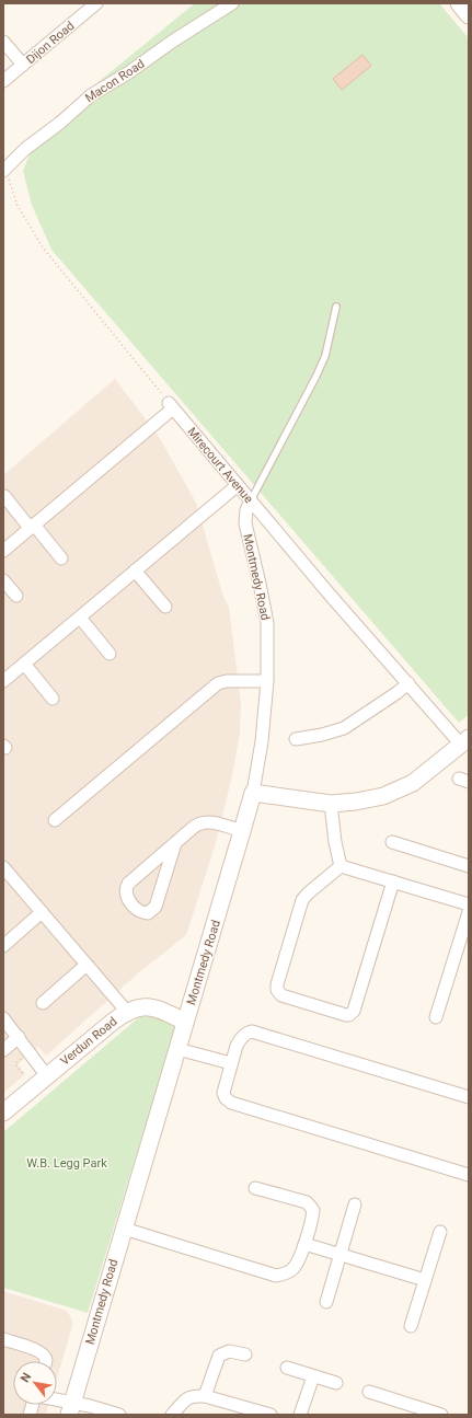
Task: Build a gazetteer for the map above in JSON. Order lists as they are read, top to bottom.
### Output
{
  "streets": {
    "street": [
      "Dijon Road",
      "Macon Road",
      "Mirecourt Avenue",
      "Montmedy Road",
      "Verdun Road"
    ]
  },
  "crossings": [
    ["Mirecourt Avenue", "Montmedy Road"],
    ["Montmedy Road", "Verdun Road"]
  ],
  "parks": ["W.B. Legg Park"],
  "north": "top left"
}
